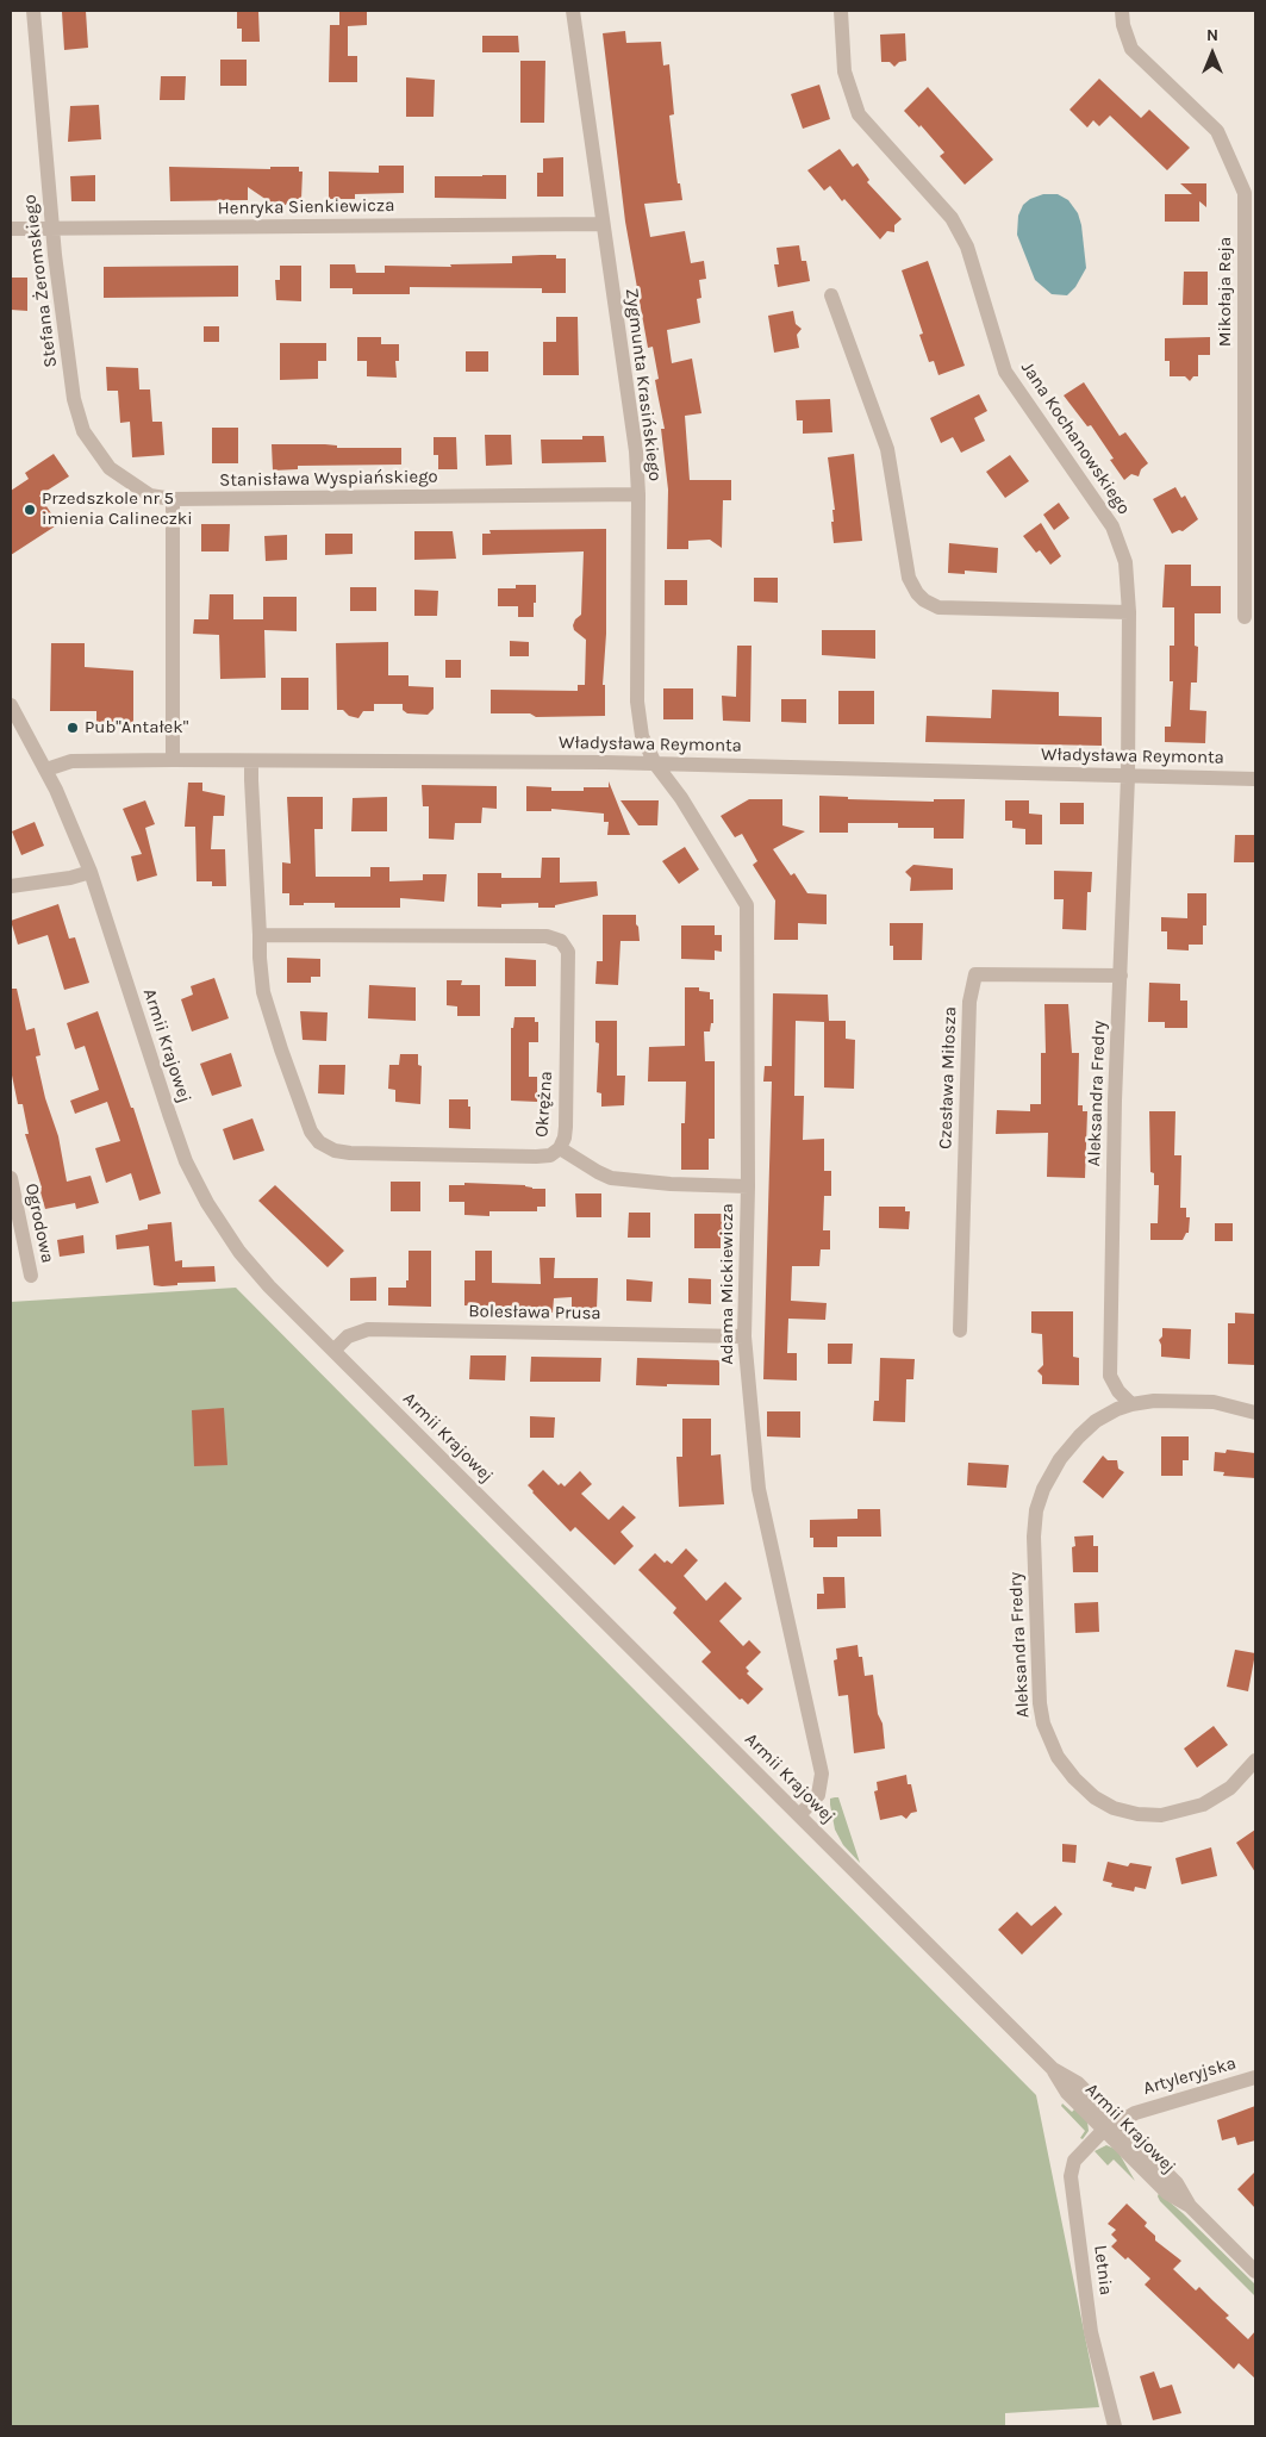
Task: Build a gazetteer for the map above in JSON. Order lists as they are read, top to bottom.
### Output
{
  "streets": {
    "street": [
      "Henryka Sienkiewicza",
      "Stefana Żeromskiego",
      "Mikołaja Reja",
      "Zygmunta Krasińskiego",
      "Jana Kochanowskiego",
      "Stanisława Wyspiańskiego",
      "Władysława Reymonta",
      "Armii Krajowej",
      "Czesława Miłosza",
      "Aleksandra Fredry",
      "Okrężna",
      "Ogrodowa",
      "Adama Mickiewicza",
      "Bolesława Prusa",
      "Artyleryjska",
      "Letnia"
    ]
  },
  "crossings": [
    ["Henryka Sienkiewicza", "Stefana Żeromskiego"],
    ["Henryka Sienkiewicza", "Zygmunta Krasińskiego"],
    ["Stefana Żeromskiego", "Stanisława Wyspiańskiego"],
    ["Zygmunta Krasińskiego", "Stanisława Wyspiańskiego"],
    ["Zygmunta Krasińskiego", "Władysława Reymonta"],
    ["Zygmunta Krasińskiego", "Adama Mickiewicza"],
    ["Jana Kochanowskiego", "Władysława Reymonta"],
    ["Jana Kochanowskiego", "Aleksandra Fredry"],
    ["Władysława Reymonta", "Armii Krajowej"],
    ["Władysława Reymonta", "Aleksandra Fredry"],
    ["Władysława Reymonta", "Okrężna"],
    ["Władysława Reymonta", "Adama Mickiewicza"],
    ["Armii Krajowej", "Adama Mickiewicza"],
    ["Armii Krajowej", "Bolesława Prusa"],
    ["Armii Krajowej", "Artyleryjska"],
    ["Armii Krajowej", "Letnia"],
    ["Czesława Miłosza", "Aleksandra Fredry"],
    ["Adama Mickiewicza", "Bolesława Prusa"],
    ["Artyleryjska", "Letnia"]
  ],
  "places": ["Przedszkole nr 5 imienia Calineczki", "Pub\"Antałek\""],
  "north": "top"
}
